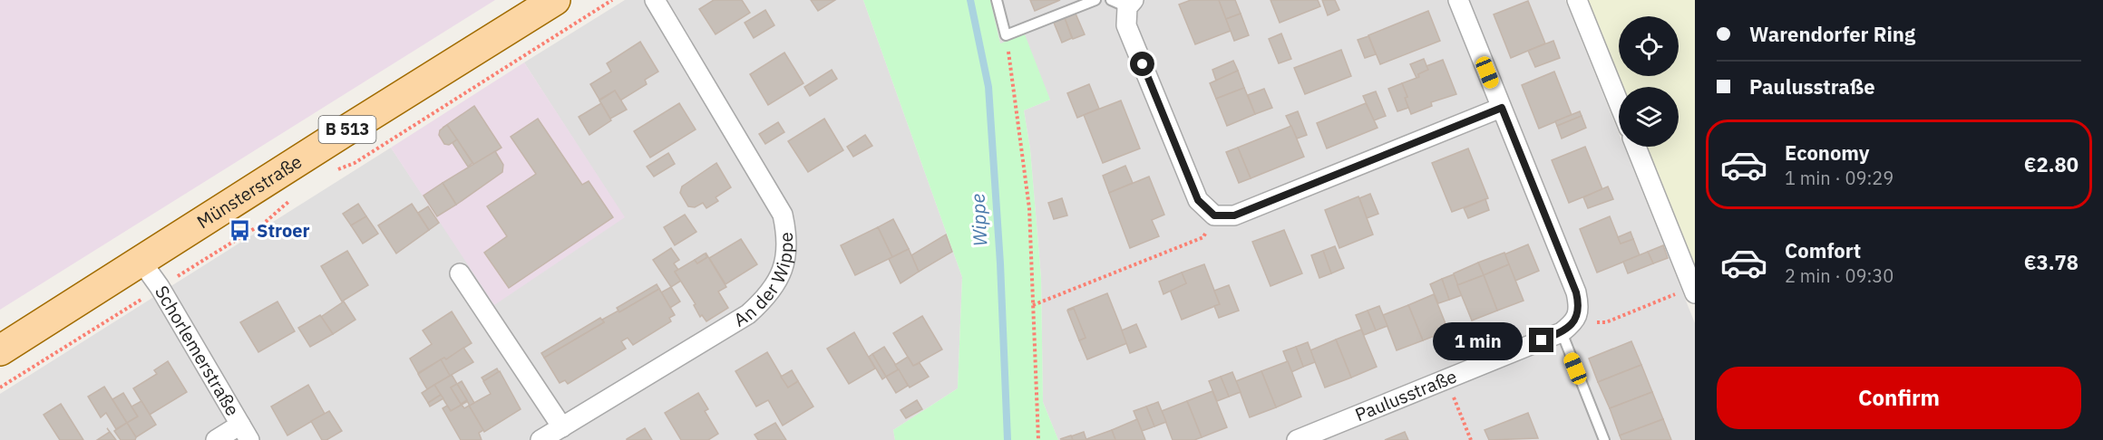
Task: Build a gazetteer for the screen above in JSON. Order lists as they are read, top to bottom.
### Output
{
  "streets": {
    "main road": ["B 513", "Münsterstraße"],
    "street": ["An der Wippe", "Schorlemerstraße", "Paulusstraße"]
  },
  "crossings": [
    ["Münsterstraße", "Schorlemerstraße"]
  ],
  "water": ["Wippe"],
  "places": {
    "bus stop": ["Stroer"]
  },
  "page": {
    "banner": ["Warendorfer Ring", "Paulusstraße"],
    "list": [
      {
        "name": "Economy",
        "note": "1 min · 09:29",
        "value": "€2.80"
      },
      {
        "name": "Comfort",
        "note": "2 min · 09:30",
        "value": "€3.78"
      }
    ],
    "bubble": "1 min",
    "buttons": "Confirm"
  }
}
